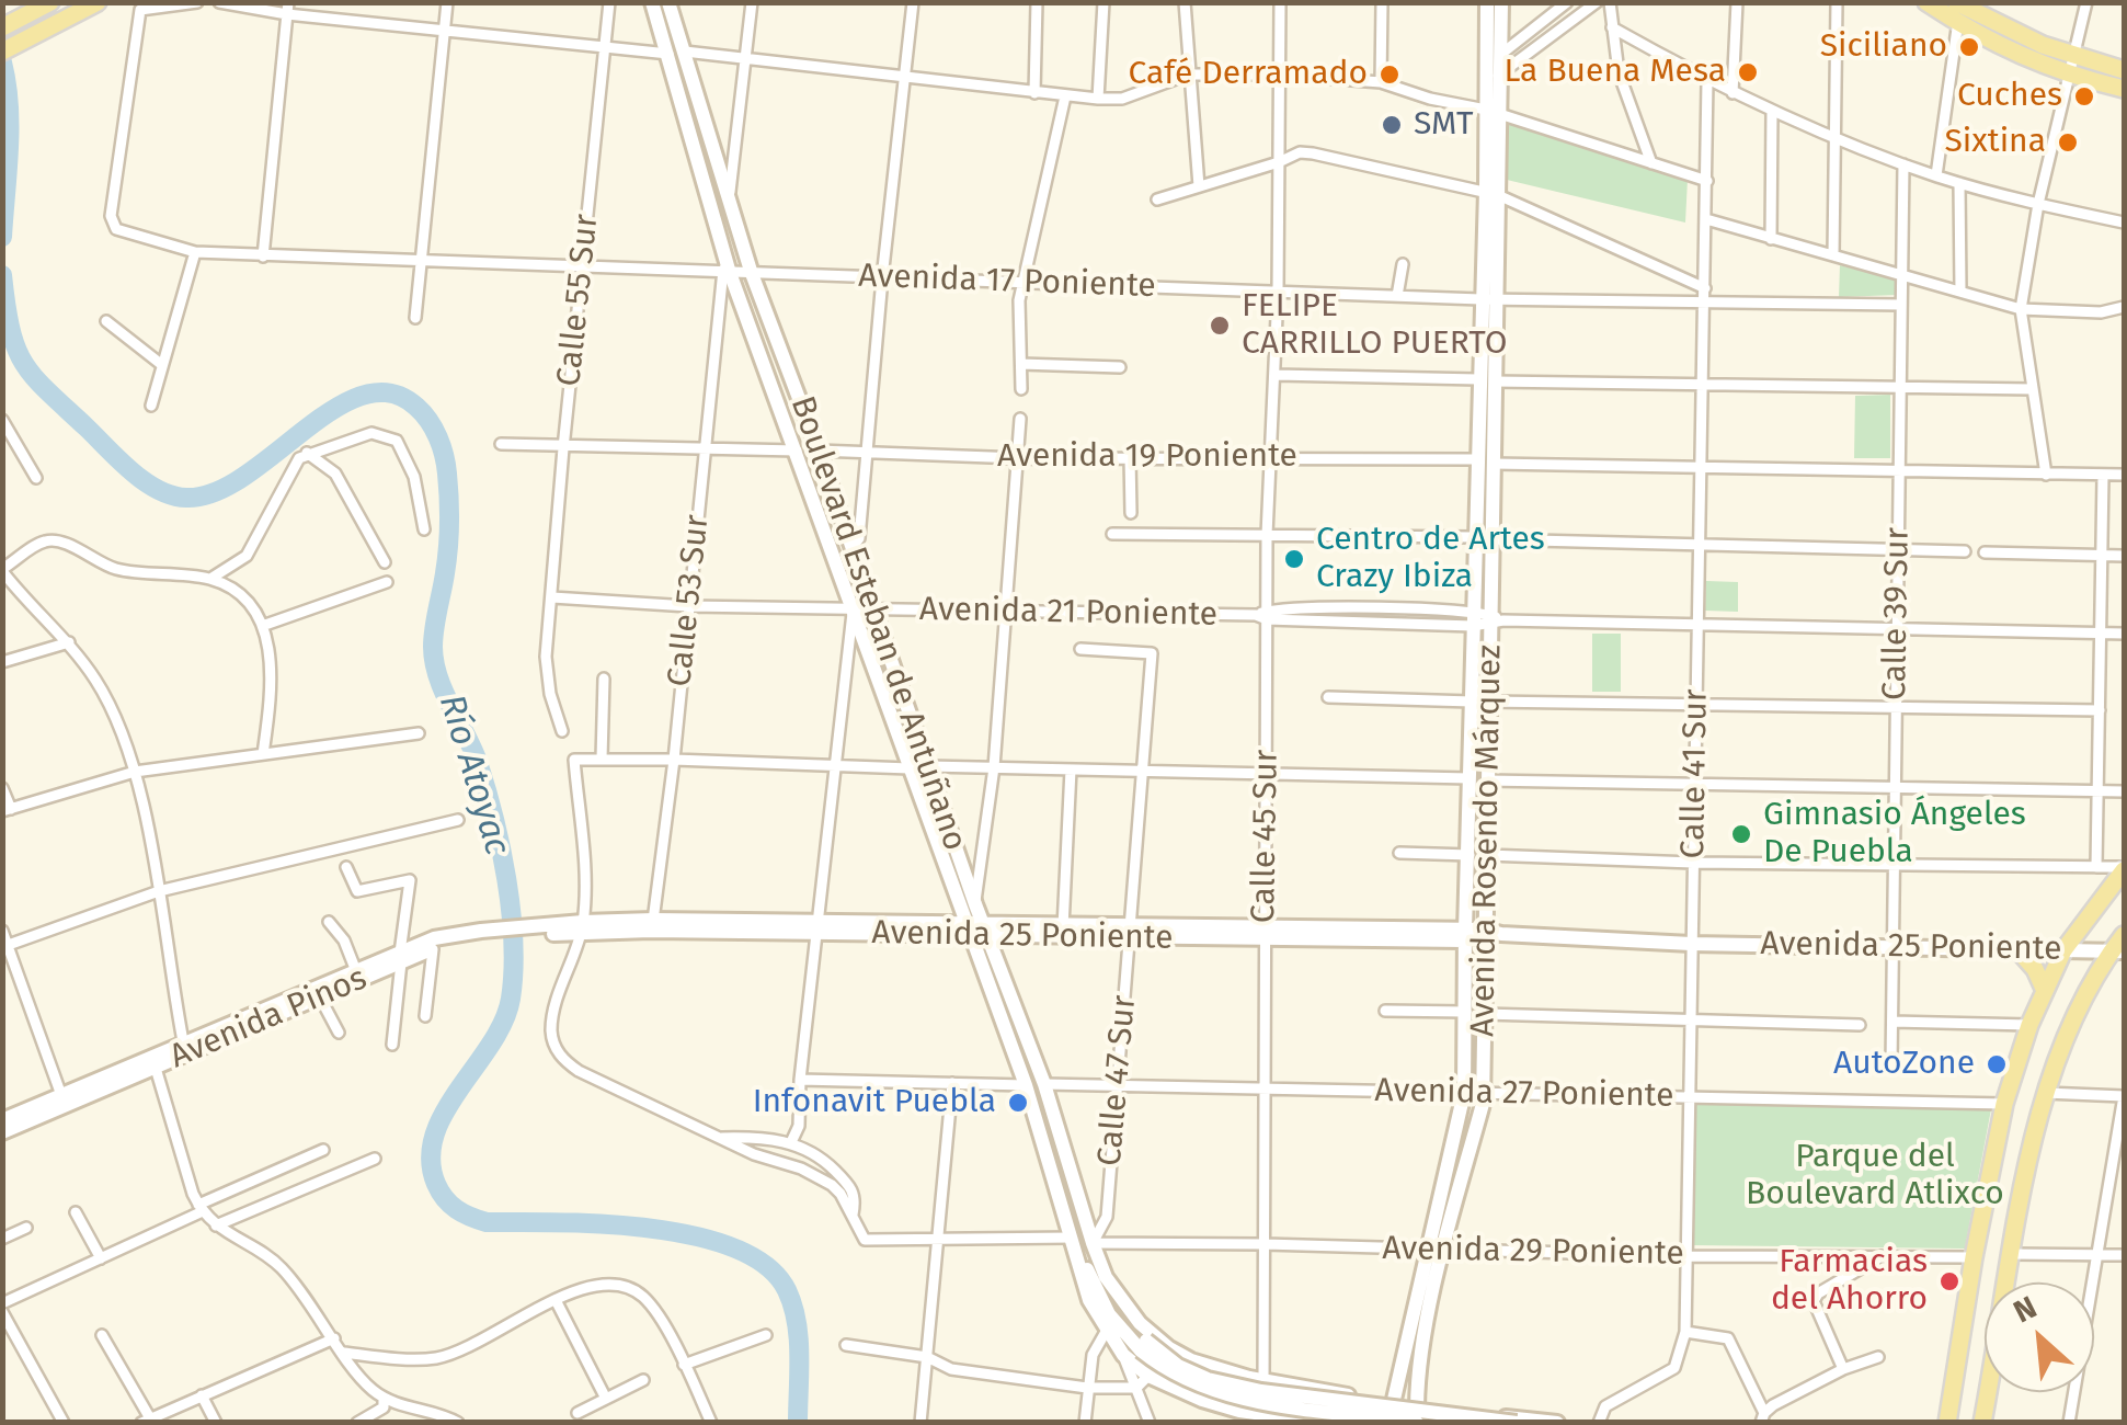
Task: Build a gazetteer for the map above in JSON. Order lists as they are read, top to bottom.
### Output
{
  "streets": {
    "main road": [
      "Boulevard Esteban de Antuñano",
      "Avenida Rosendo Márquez",
      "Avenida 25 Poniente",
      "Avenida Pinos"
    ],
    "street": [
      "Avenida 17 Poniente",
      "Calle 55 Sur",
      "Avenida 19 Poniente",
      "Calle 53 Sur",
      "Avenida 21 Poniente",
      "Calle 39 Sur",
      "Calle 41 Sur",
      "Calle 45 Sur",
      "Calle 47 Sur",
      "Avenida 27 Poniente",
      "Avenida 29 Poniente"
    ]
  },
  "crossings": [
    ["Avenida 17 Poniente", "Calle 55 Sur"],
    ["Avenida 17 Poniente", "Calle 53 Sur"],
    ["Avenida 17 Poniente", "Calle 39 Sur"],
    ["Avenida 17 Poniente", "Boulevard Esteban de Antuñano"],
    ["Avenida 17 Poniente", "Calle 41 Sur"],
    ["Avenida 17 Poniente", "Calle 45 Sur"],
    ["Avenida 17 Poniente", "Avenida Rosendo Márquez"],
    ["Calle 55 Sur", "Avenida 21 Poniente"],
    ["Avenida 19 Poniente", "Boulevard Esteban de Antuñano"],
    ["Avenida 19 Poniente", "Calle 45 Sur"],
    ["Avenida 19 Poniente", "Avenida Rosendo Márquez"],
    ["Calle 53 Sur", "Avenida 21 Poniente"],
    ["Calle 53 Sur", "Boulevard Esteban de Antuñano"],
    ["Calle 53 Sur", "Avenida 25 Poniente"],
    ["Avenida 21 Poniente", "Calle 39 Sur"],
    ["Avenida 21 Poniente", "Boulevard Esteban de Antuñano"],
    ["Avenida 21 Poniente", "Calle 41 Sur"],
    ["Avenida 21 Poniente", "Calle 45 Sur"],
    ["Avenida 21 Poniente", "Avenida Rosendo Márquez"],
    ["Calle 39 Sur", "Avenida 25 Poniente"],
    ["Boulevard Esteban de Antuñano", "Avenida 25 Poniente"],
    ["Boulevard Esteban de Antuñano", "Calle 47 Sur"],
    ["Boulevard Esteban de Antuñano", "Avenida 27 Poniente"],
    ["Boulevard Esteban de Antuñano", "Avenida 29 Poniente"],
    ["Calle 41 Sur", "Avenida 25 Poniente"],
    ["Calle 41 Sur", "Avenida 27 Poniente"],
    ["Calle 41 Sur", "Avenida 29 Poniente"],
    ["Calle 45 Sur", "Avenida 25 Poniente"],
    ["Calle 45 Sur", "Avenida 27 Poniente"],
    ["Calle 45 Sur", "Avenida 29 Poniente"],
    ["Avenida Rosendo Márquez", "Avenida 25 Poniente"],
    ["Avenida Rosendo Márquez", "Avenida 27 Poniente"],
    ["Avenida Rosendo Márquez", "Avenida 29 Poniente"],
    ["Avenida 25 Poniente", "Avenida Pinos"],
    ["Avenida 25 Poniente", "Calle 47 Sur"],
    ["Calle 47 Sur", "Avenida 27 Poniente"],
    ["Calle 47 Sur", "Avenida 29 Poniente"]
  ],
  "water": ["Río Atoyac"],
  "parks": ["Parque del Boulevard Atlixco"],
  "places": [
    "Siciliano",
    "La Buena Mesa",
    "Café Derramado",
    "Cuches",
    "SMT",
    "Sixtina",
    "FELIPE CARRILLO PUERTO",
    "Centro de Artes Crazy Ibiza",
    "Gimnasio Ángeles De Puebla",
    "AutoZone",
    "Infonavit Puebla",
    "Farmacias del Ahorro"
  ],
  "north": "top left"
}
